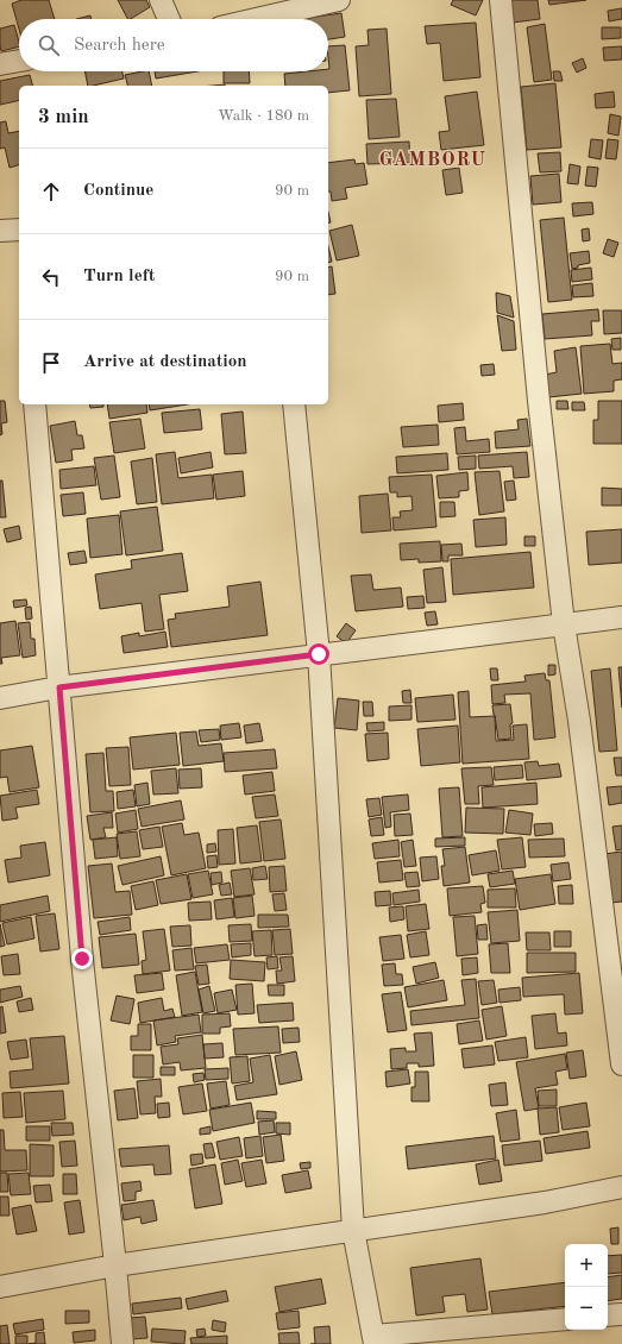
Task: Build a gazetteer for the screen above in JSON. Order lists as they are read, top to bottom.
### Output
{
  "districts": ["GAMBORU"],
  "page": {
    "search": "Search here",
    "heading": ["3 min", "Walk · 180 m"],
    "list": [
      ["Continue", "90 m"],
      ["Turn left", "90 m"],
      "Arrive at destination"
    ],
    "map_buttons": ["+", "−"]
  }
}
